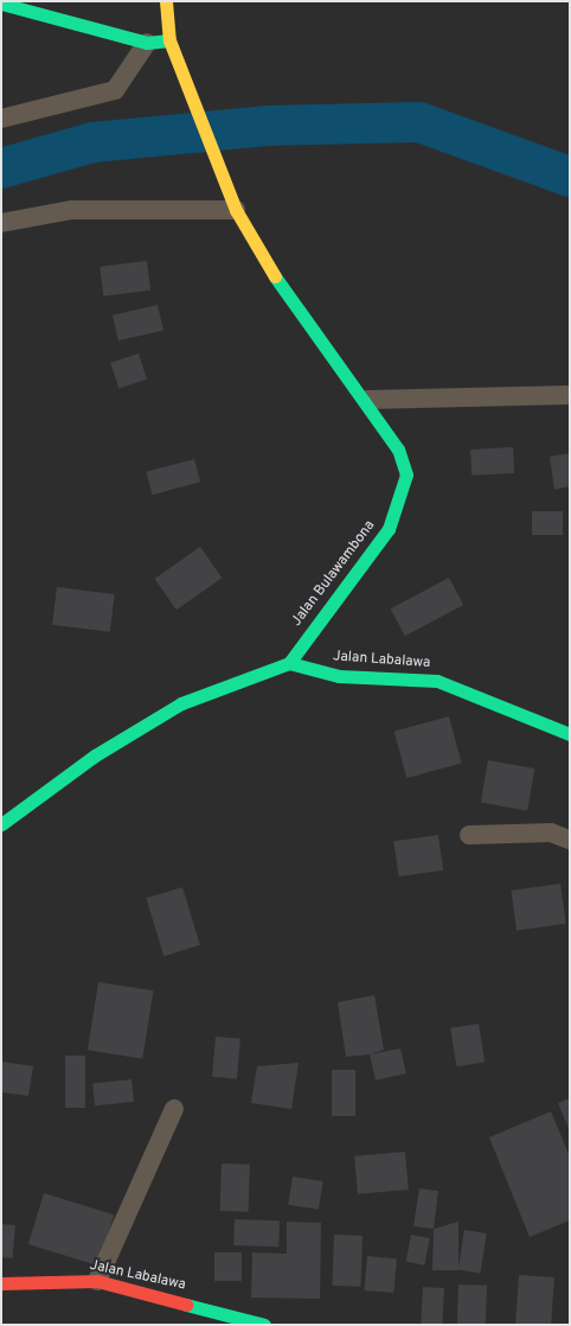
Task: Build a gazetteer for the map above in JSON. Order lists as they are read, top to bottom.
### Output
{
  "streets": {
    "main road": ["Jalan Bulawambona", "Jalan Labalawa"]
  },
  "crossings": [
    ["Jalan Bulawambona", "Jalan Labalawa"]
  ]
}
